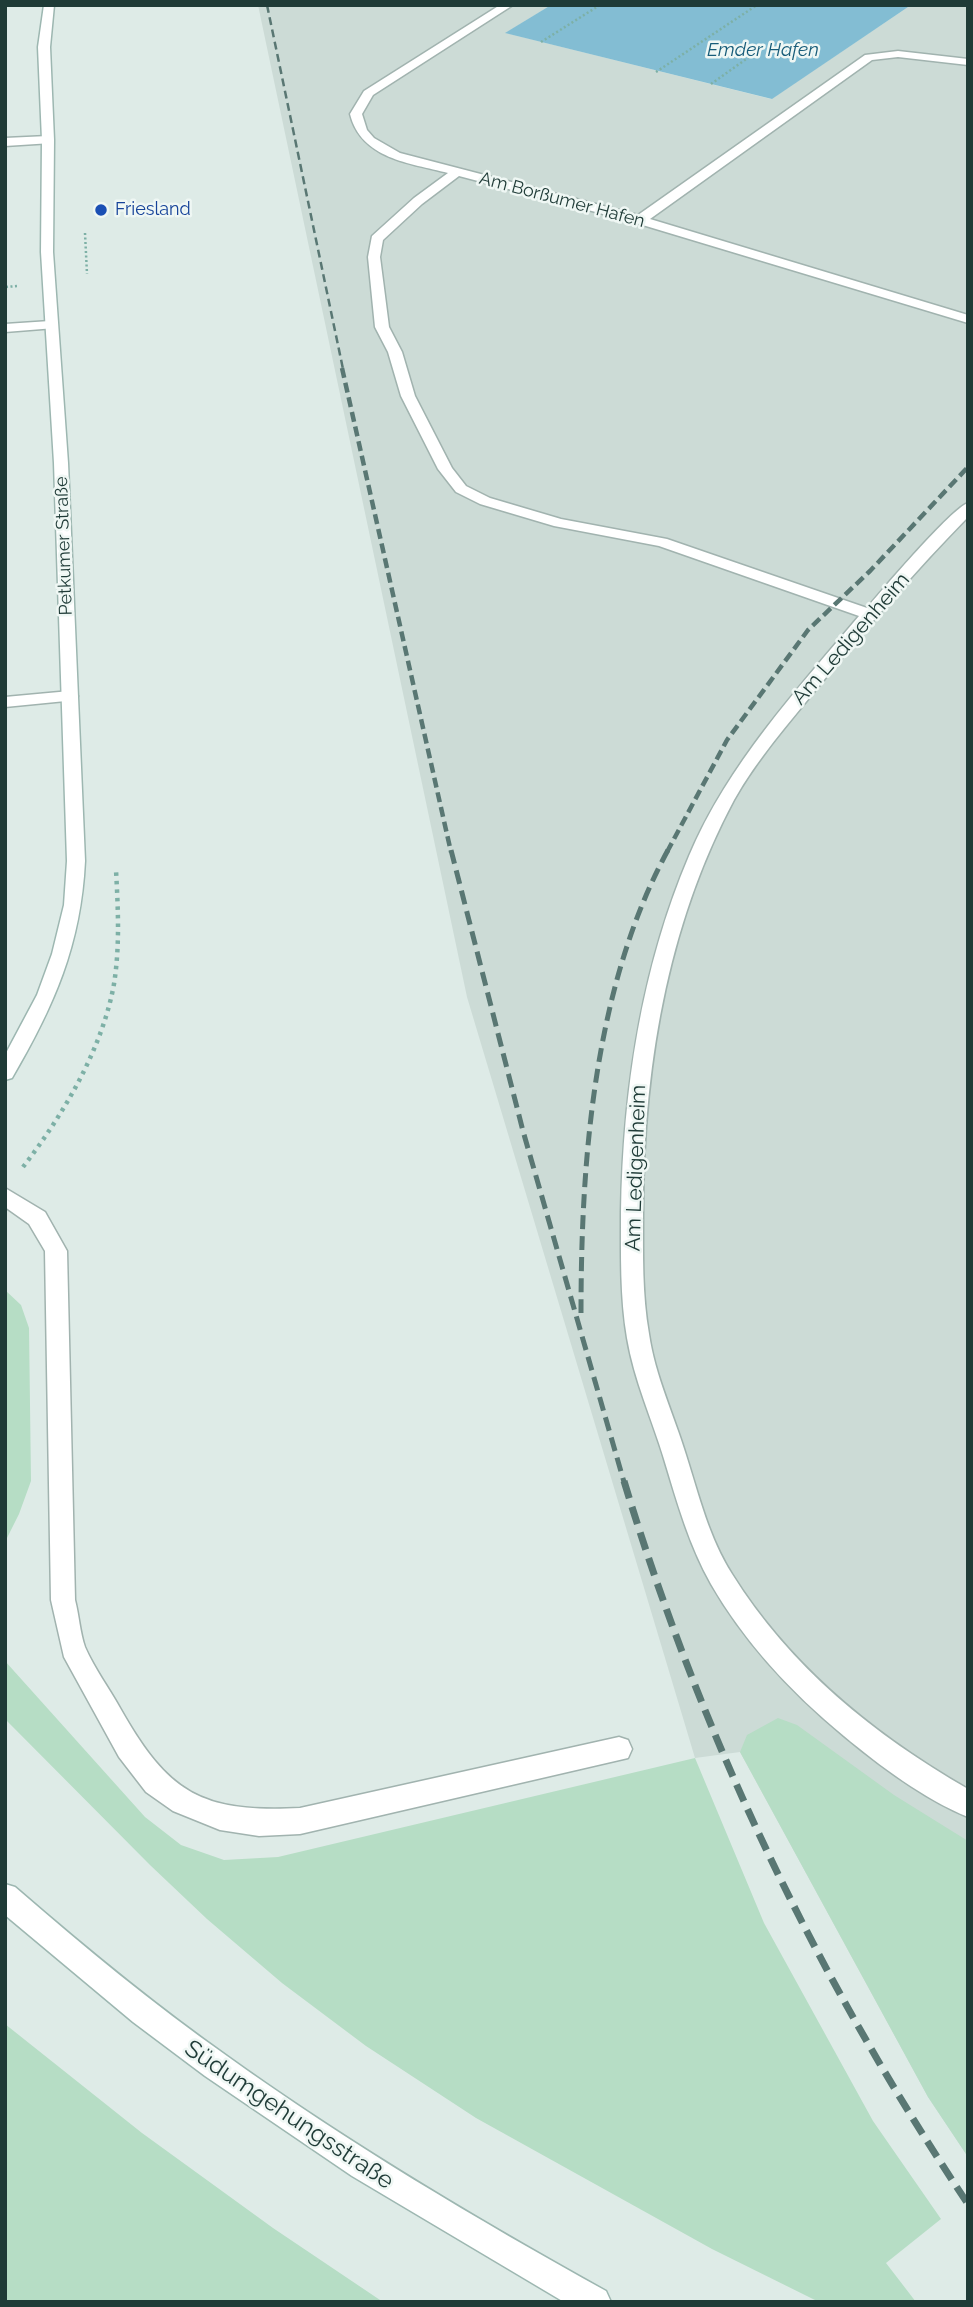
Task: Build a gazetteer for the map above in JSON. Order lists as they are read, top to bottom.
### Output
{
  "streets": {
    "main road": [
      "Am Borßumer Hafen",
      "Petkumer Straße",
      "Am Ledigenheim",
      "Südumgehungsstraße"
    ]
  },
  "water": ["Emder Hafen"],
  "places": ["Friesland"]
}
